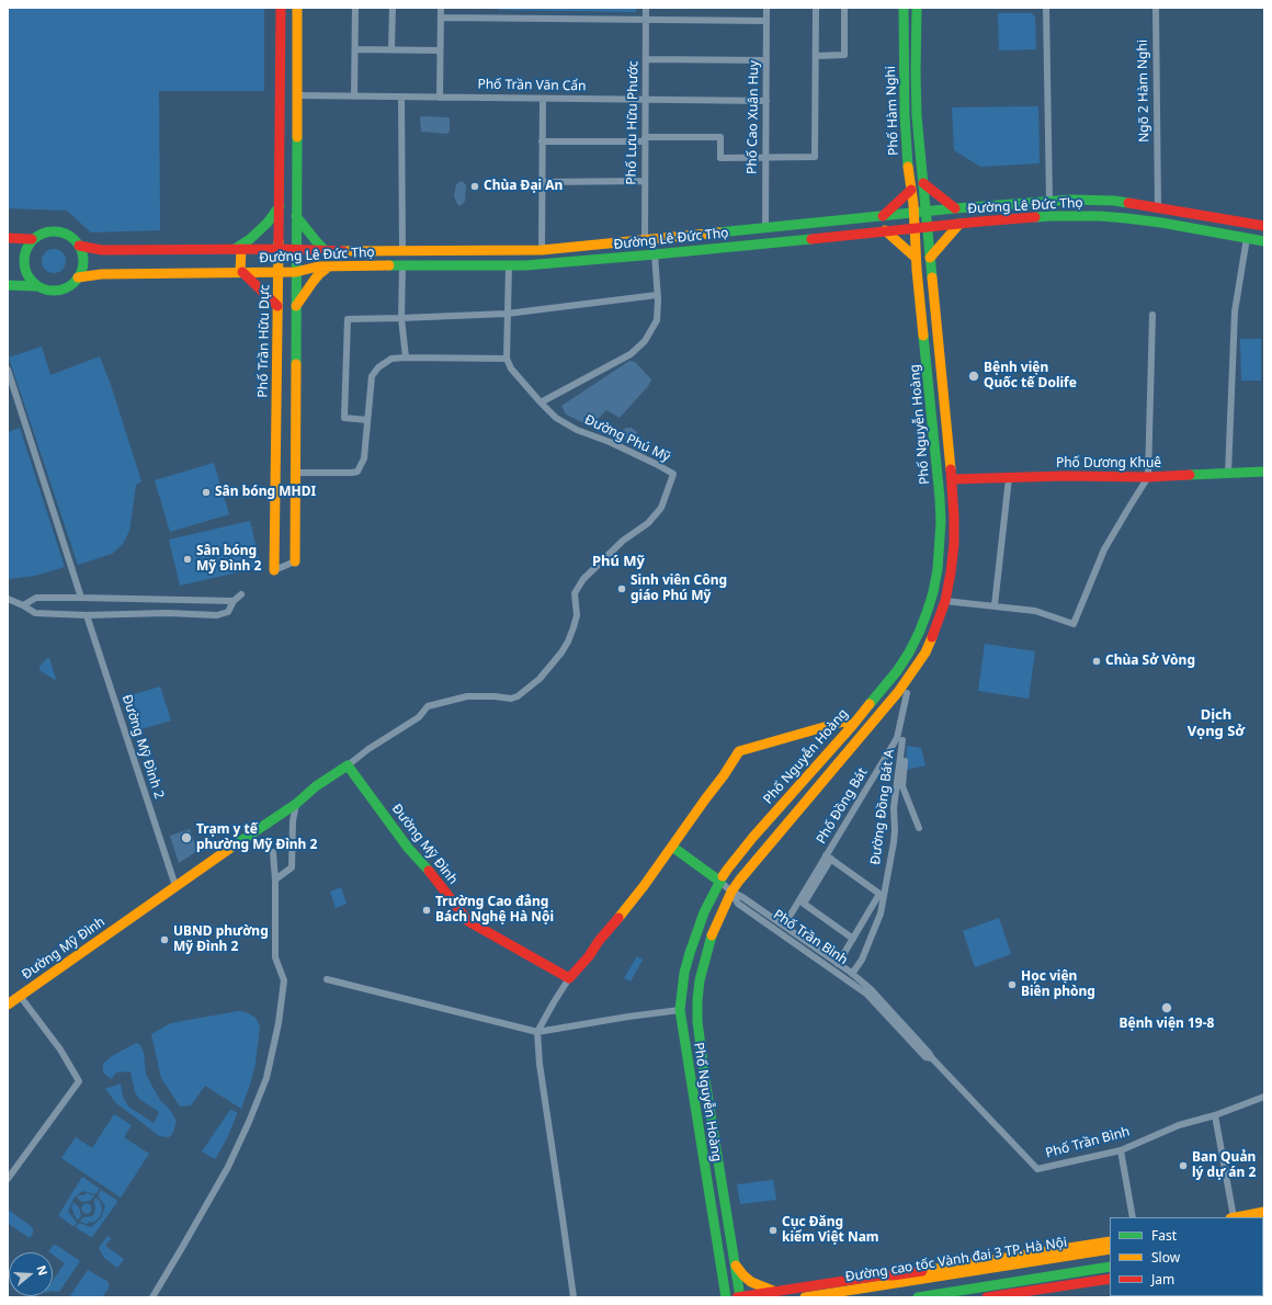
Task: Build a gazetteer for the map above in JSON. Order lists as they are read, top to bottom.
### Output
{
  "streets": {
    "main road": [
      "Phố Hàm Nghi",
      "Đường Lê Đức Thọ",
      "Phố Trần Hữu Dực",
      "Phố Nguyễn Hoàng",
      "Phố Dương Khuê",
      "Đường Mỹ Đình",
      "Phố Trần Bình",
      "Đường cao tốc Vành đai 3 TP. Hà Nội"
    ],
    "street": [
      "Phố Trần Văn Cẩn",
      "Ngõ 2 Hàm Nghi",
      "Phố Cao Xuân Huy",
      "Phố Lưu Hữu Phước",
      "Đường Phú Mỹ",
      "Đường Mỹ Đình 2",
      "Phố Đồng Bát",
      "Đường Đồng Bát A"
    ]
  },
  "crossings": [
    ["Phố Trần Văn Cẩn", "Phố Cao Xuân Huy"],
    ["Phố Trần Văn Cẩn", "Phố Lưu Hữu Phước"],
    ["Ngõ 2 Hàm Nghi", "Đường Lê Đức Thọ"],
    ["Phố Hàm Nghi", "Đường Lê Đức Thọ"],
    ["Phố Hàm Nghi", "Phố Nguyễn Hoàng"],
    ["Phố Cao Xuân Huy", "Đường Lê Đức Thọ"],
    ["Phố Lưu Hữu Phước", "Đường Lê Đức Thọ"],
    ["Đường Lê Đức Thọ", "Phố Trần Hữu Dực"],
    ["Đường Lê Đức Thọ", "Phố Nguyễn Hoàng"],
    ["Phố Nguyễn Hoàng", "Phố Dương Khuê"],
    ["Phố Nguyễn Hoàng", "Phố Trần Bình"],
    ["Đường Phú Mỹ", "Đường Mỹ Đình"],
    ["Đường Mỹ Đình 2", "Đường Mỹ Đình"],
    ["Phố Đồng Bát", "Phố Trần Bình"],
    ["Đường Đồng Bát A", "Phố Trần Bình"]
  ],
  "districts": ["Phú Mỹ", "Dịch Vọng Sở"],
  "places": [
    "Chùa Đại An",
    "Bệnh viện Quốc tế Dolife",
    "Sân bóng MHDI",
    "Sân bóng Mỹ Đình 2",
    "Sinh viên Công giáo Phú Mỹ",
    "Chùa Sở Vòng",
    "Trạm y tế phường Mỹ Đình 2",
    "Trường Cao đẳng Bách Nghệ Hà Nội",
    "UBND phường Mỹ Đình 2",
    "Học viện Biên phòng",
    "Bệnh viện 19-8",
    "Ban Quản lý dự án 2",
    "Cục Đăng kiểm Việt Nam"
  ],
  "legend": ["Fast", "Slow", "Jam"],
  "north": "right"
}
